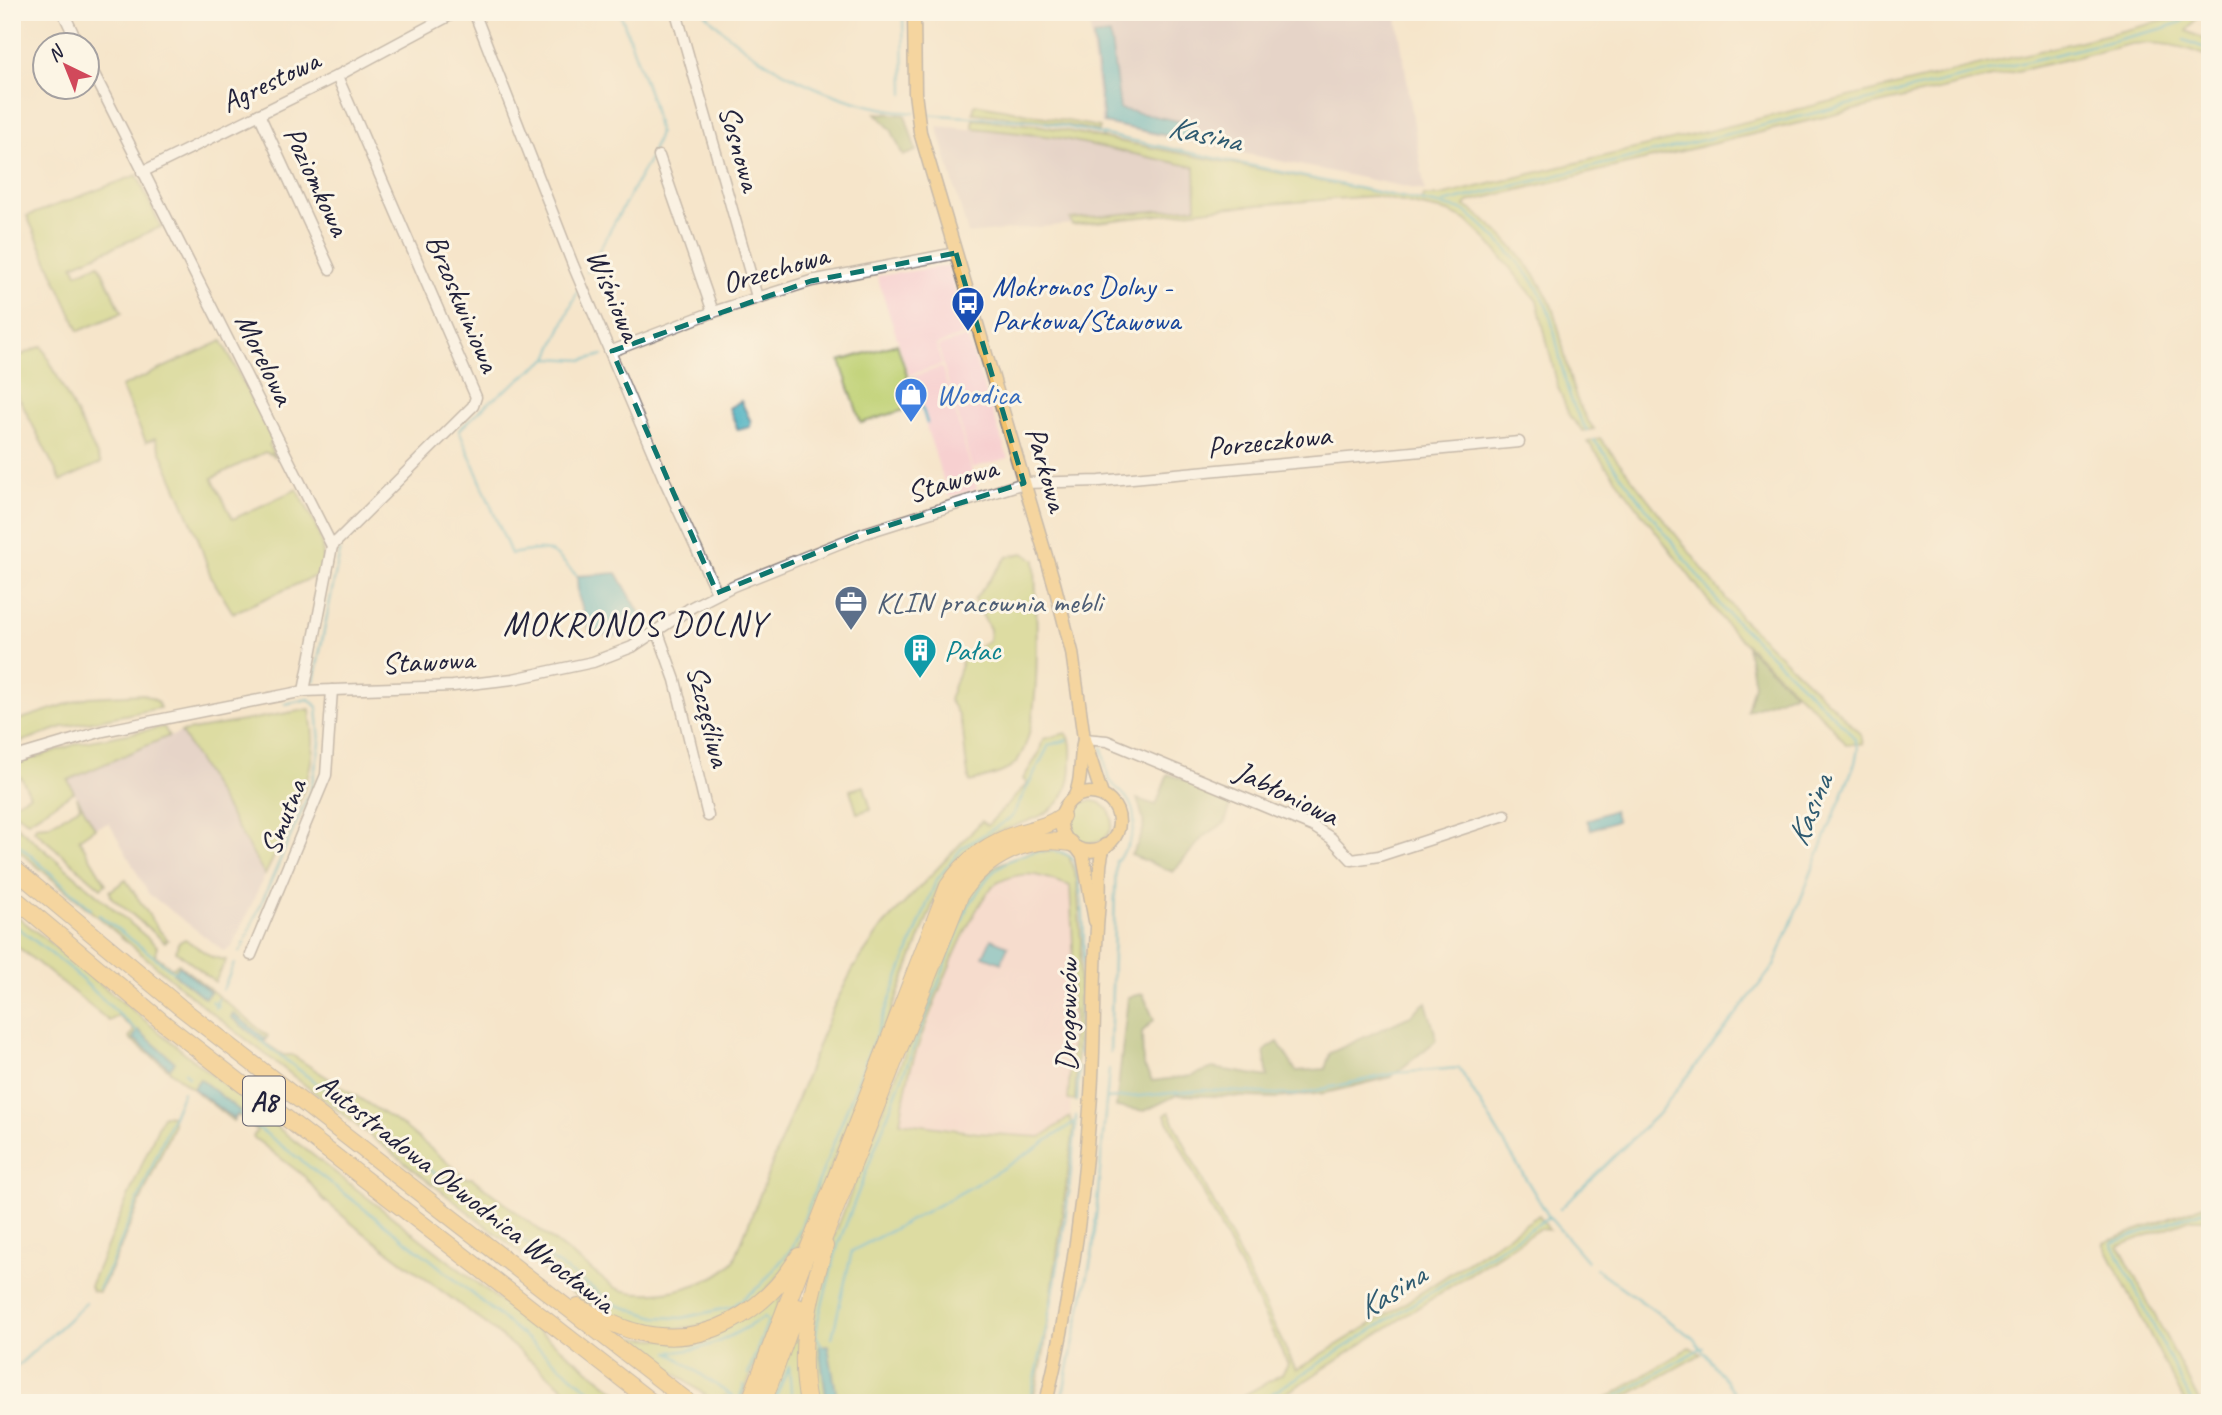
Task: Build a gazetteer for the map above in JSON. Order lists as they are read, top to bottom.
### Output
{
  "streets": {
    "highway": ["A8", "Autostradowa Obwodnica Wrocławia"],
    "main road": ["Parkowa", "Drogowców"],
    "street": [
      "Agrestowa",
      "Sosnowa",
      "Poziomkowa",
      "Orzechowa",
      "Wiśniowa",
      "Brzoskwiniowa",
      "Morelowa",
      "Porzeczkowa",
      "Stawowa",
      "Szczęśliwa",
      "Jabłoniowa",
      "Smutna"
    ]
  },
  "crossings": [
    ["Agrestowa", "Poziomkowa"],
    ["Agrestowa", "Brzoskwiniowa"],
    ["Agrestowa", "Morelowa"],
    ["Sosnowa", "Orzechowa"],
    ["Orzechowa", "Wiśniowa"],
    ["Orzechowa", "Parkowa"],
    ["Wiśniowa", "Stawowa"],
    ["Brzoskwiniowa", "Morelowa"],
    ["Porzeczkowa", "Parkowa"],
    ["Porzeczkowa", "Stawowa"],
    ["Parkowa", "Stawowa"],
    ["Parkowa", "Jabłoniowa"],
    ["Parkowa", "Drogowców"],
    ["Stawowa", "Szczęśliwa"],
    ["Stawowa", "Smutna"]
  ],
  "districts": ["MOKRONOS DOLNY"],
  "water": ["Kasina"],
  "places": {
    "bus stop": ["Mokronos Dolny - Parkowa/Stawowa"],
    "shop": ["Woodica"],
    "office": ["KLIN pracownia mebli"],
    "building": ["Pałac"]
  },
  "north": "top left"
}
